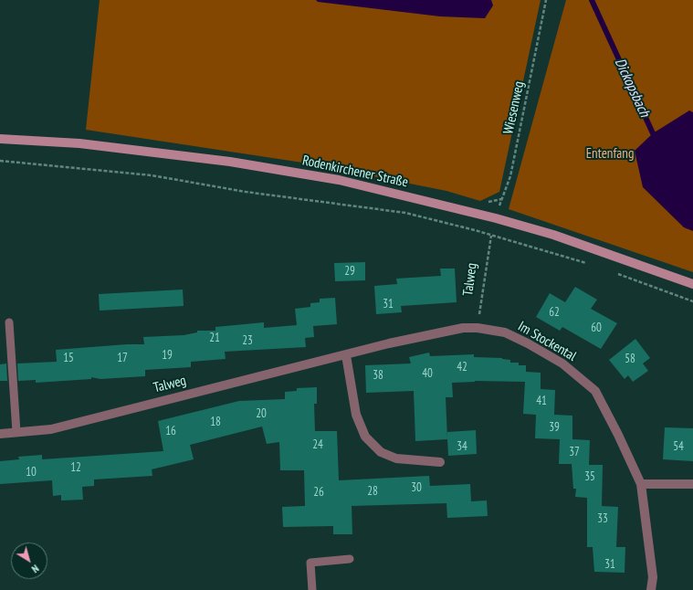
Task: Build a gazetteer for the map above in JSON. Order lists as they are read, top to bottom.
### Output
{
  "streets": {
    "main road": ["Rodenkirchener Straße"],
    "street": ["Talweg", "Im Stockental"],
    "path": ["Wiesenweg"]
  },
  "crossings": [
    ["Wiesenweg", "Rodenkirchener Straße"],
    ["Talweg", "Im Stockental"]
  ],
  "water": ["Dickopsbach"],
  "parks": ["Entenfang"],
  "house_numbers": [
    "29",
    "31",
    "62",
    "60",
    "21",
    "23",
    "19",
    "15",
    "17",
    "58",
    "42",
    "40",
    "38",
    "41",
    "20",
    "18",
    "39",
    "16",
    "24",
    "34",
    "54",
    "37",
    "12",
    "10",
    "35",
    "30",
    "28",
    "26",
    "33",
    "31"
  ],
  "north": "bottom right"
}
